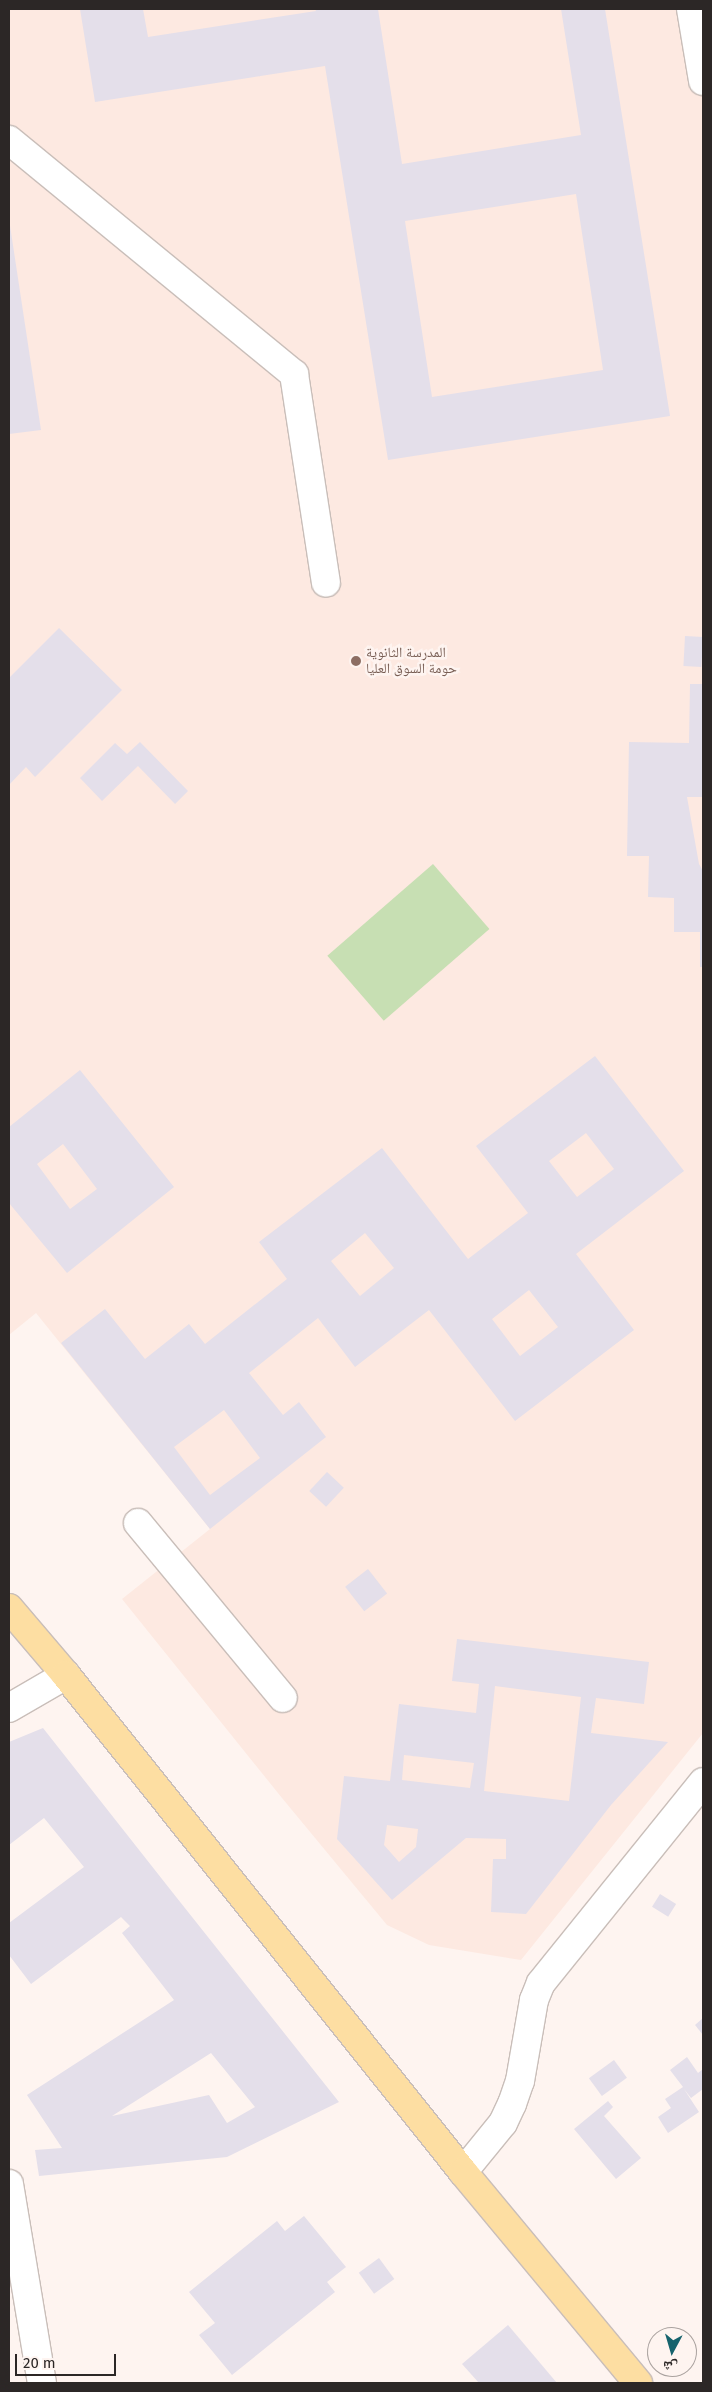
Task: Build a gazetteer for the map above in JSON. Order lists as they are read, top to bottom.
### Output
{
  "places": ["المدرسة الثانوية حومة السوق العليا"],
  "scale_bar": "20 m",
  "north": "bottom"
}
